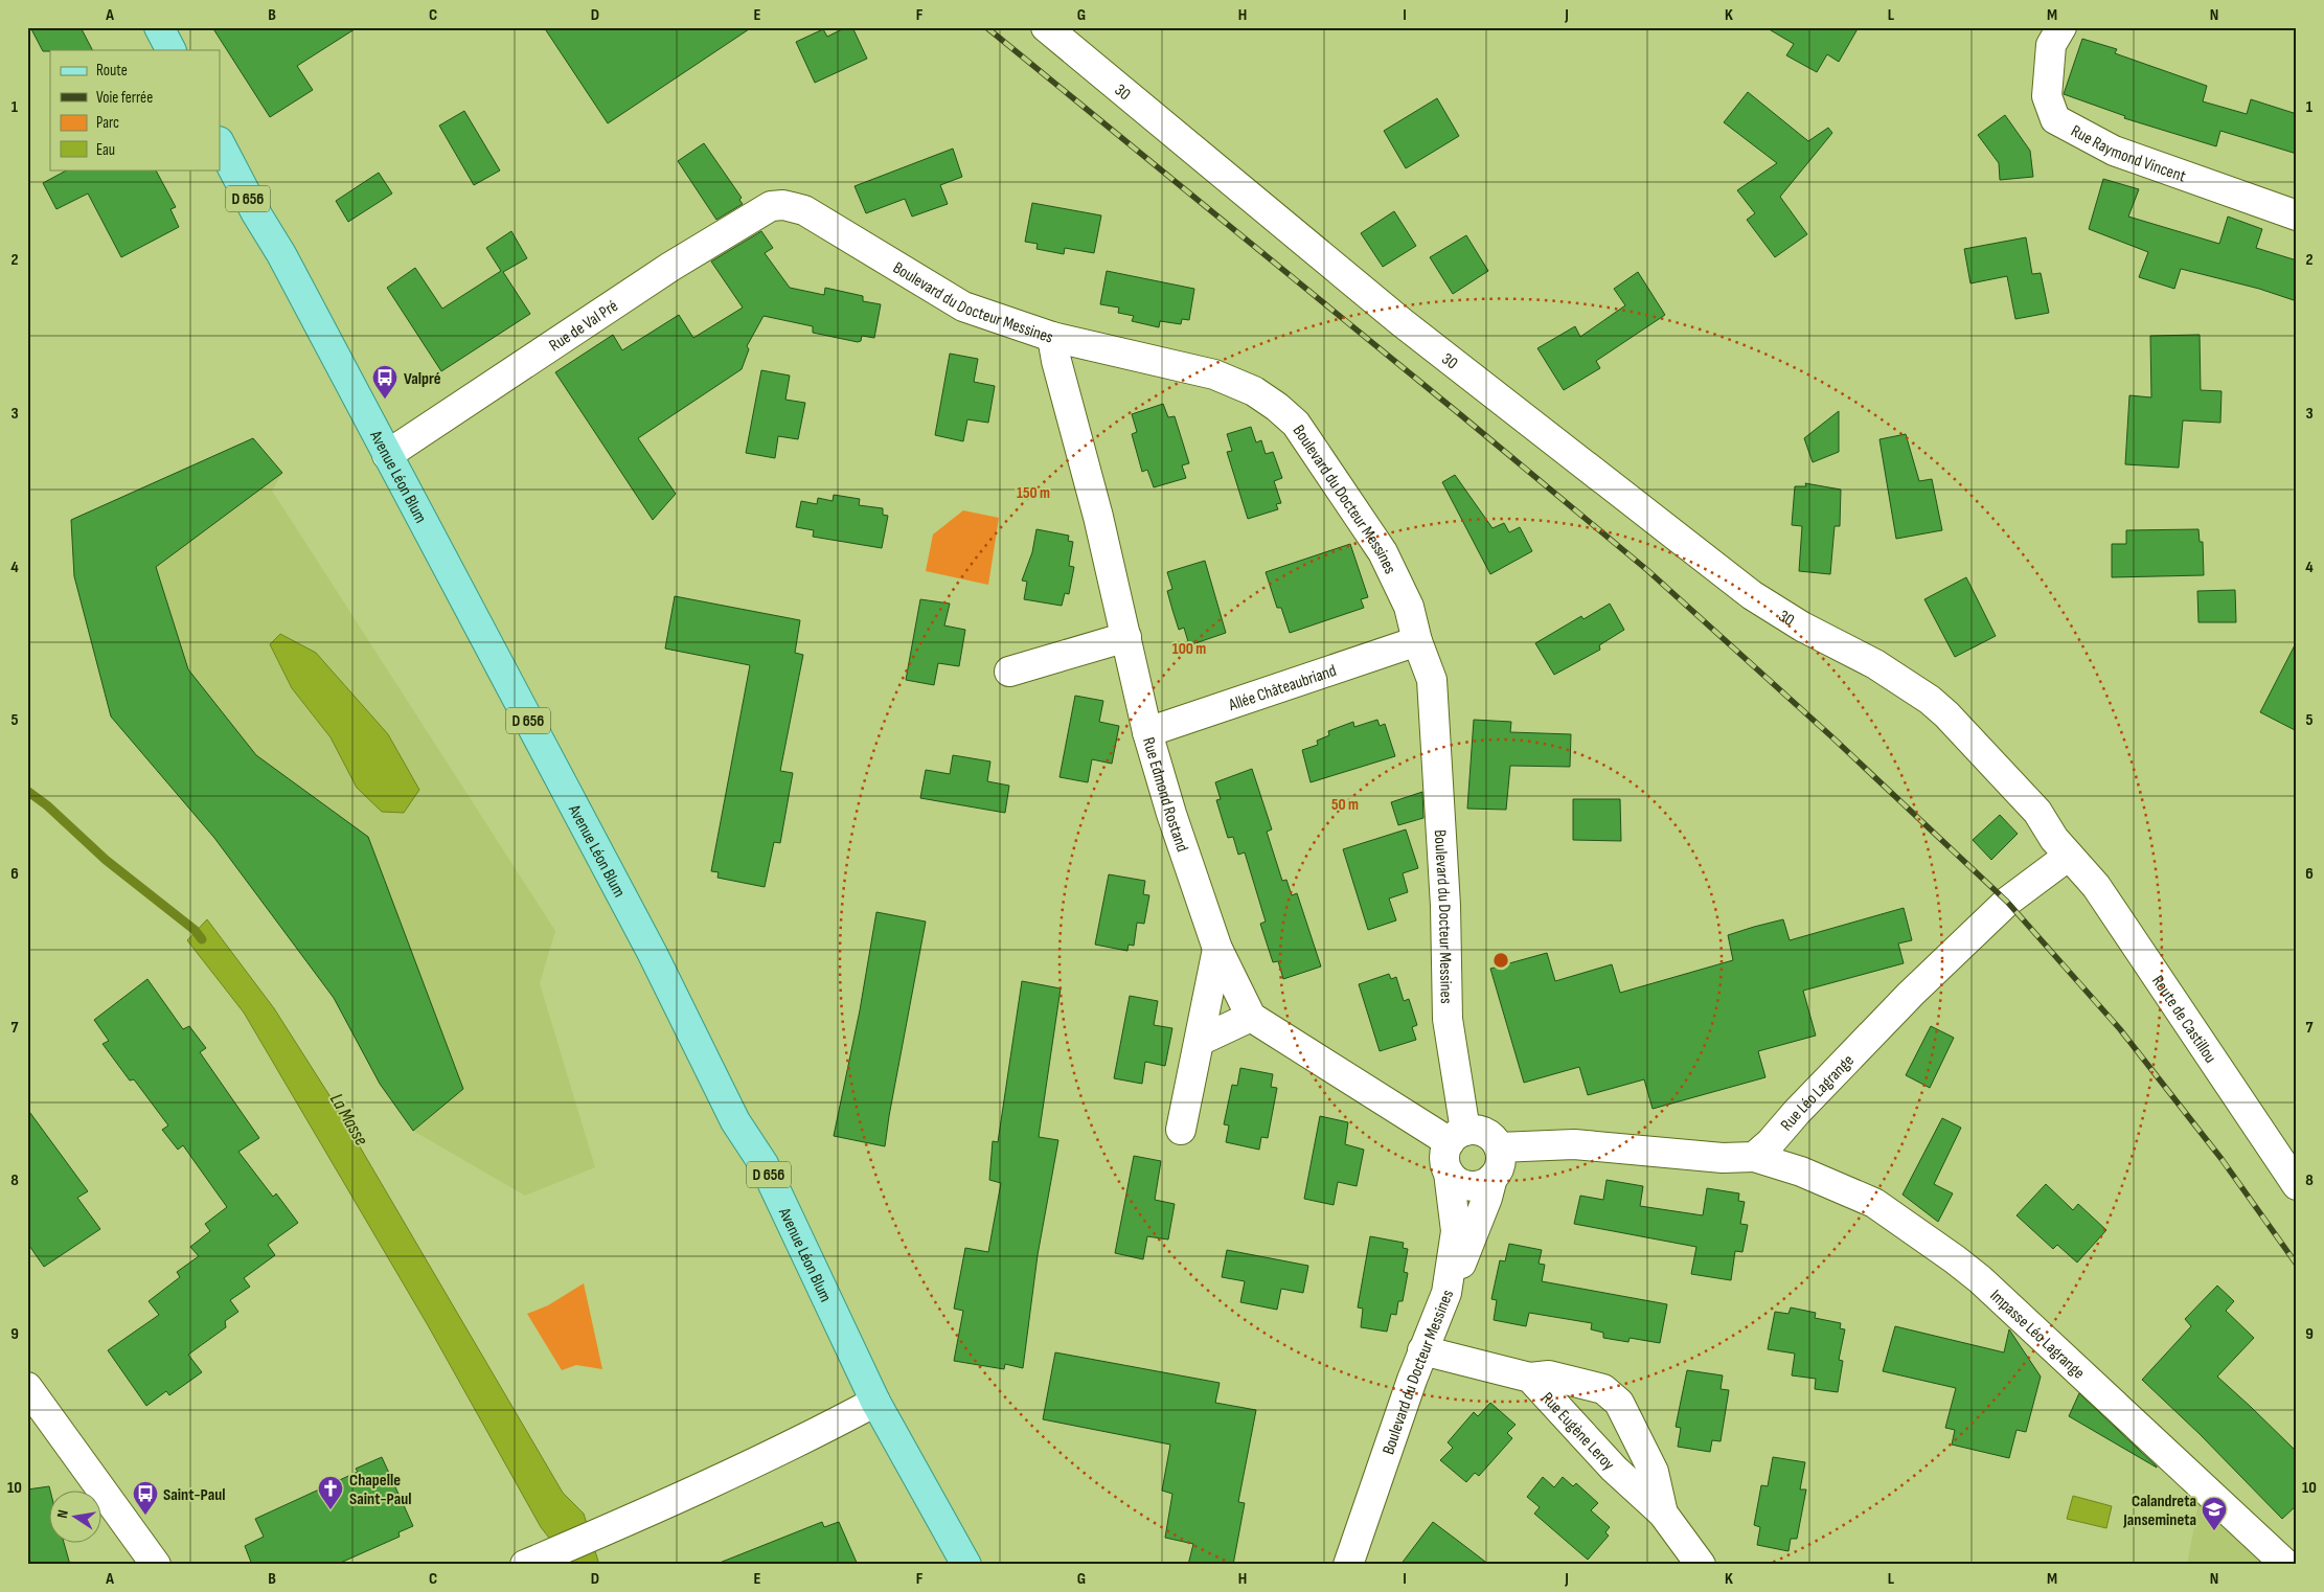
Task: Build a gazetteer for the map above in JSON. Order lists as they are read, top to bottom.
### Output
{
  "streets": {
    "main road": ["D 656", "Avenue Léon Blum"],
    "street": [
      "30",
      "Rue Raymond Vincent",
      "Boulevard du Docteur Messines",
      "Rue de Val Pré",
      "Allée Châteaubriand",
      "Rue Edmond Rostand",
      "Route de Castillou",
      "Rue Léo Lagrange",
      "Impasse Léo Lagrange",
      "Rue Eugène Leroy"
    ]
  },
  "crossings": [
    ["30", "Route de Castillou"],
    ["30", "Rue Léo Lagrange"],
    ["Boulevard du Docteur Messines", "Rue de Val Pré"],
    ["Boulevard du Docteur Messines", "Allée Châteaubriand"],
    ["Boulevard du Docteur Messines", "Rue Edmond Rostand"],
    ["Boulevard du Docteur Messines", "Rue Eugène Leroy"],
    ["Rue de Val Pré", "Avenue Léon Blum"],
    ["Allée Châteaubriand", "Rue Edmond Rostand"],
    ["Route de Castillou", "Rue Léo Lagrange"],
    ["Rue Léo Lagrange", "Impasse Léo Lagrange"]
  ],
  "water": ["La Masse"],
  "places": {
    "bus stop": ["Valpré", "Saint-Paul"],
    "church": ["Chapelle Saint-Paul"],
    "school or university": ["Calandreta Jansemineta"]
  },
  "legend": [
    "Route",
    "Voie ferrée",
    "Parc",
    "Eau"
  ],
  "north": "left",
  "grid": {
    "columns": [
      "A",
      "B",
      "C",
      "D",
      "E",
      "F",
      "G",
      "H",
      "I",
      "J",
      "K",
      "L",
      "M",
      "N"
    ],
    "rows": [
      "1",
      "2",
      "3",
      "4",
      "5",
      "6",
      "7",
      "8",
      "9",
      "10"
    ]
  },
  "rings": ["150 m", "100 m", "50 m"]
}
